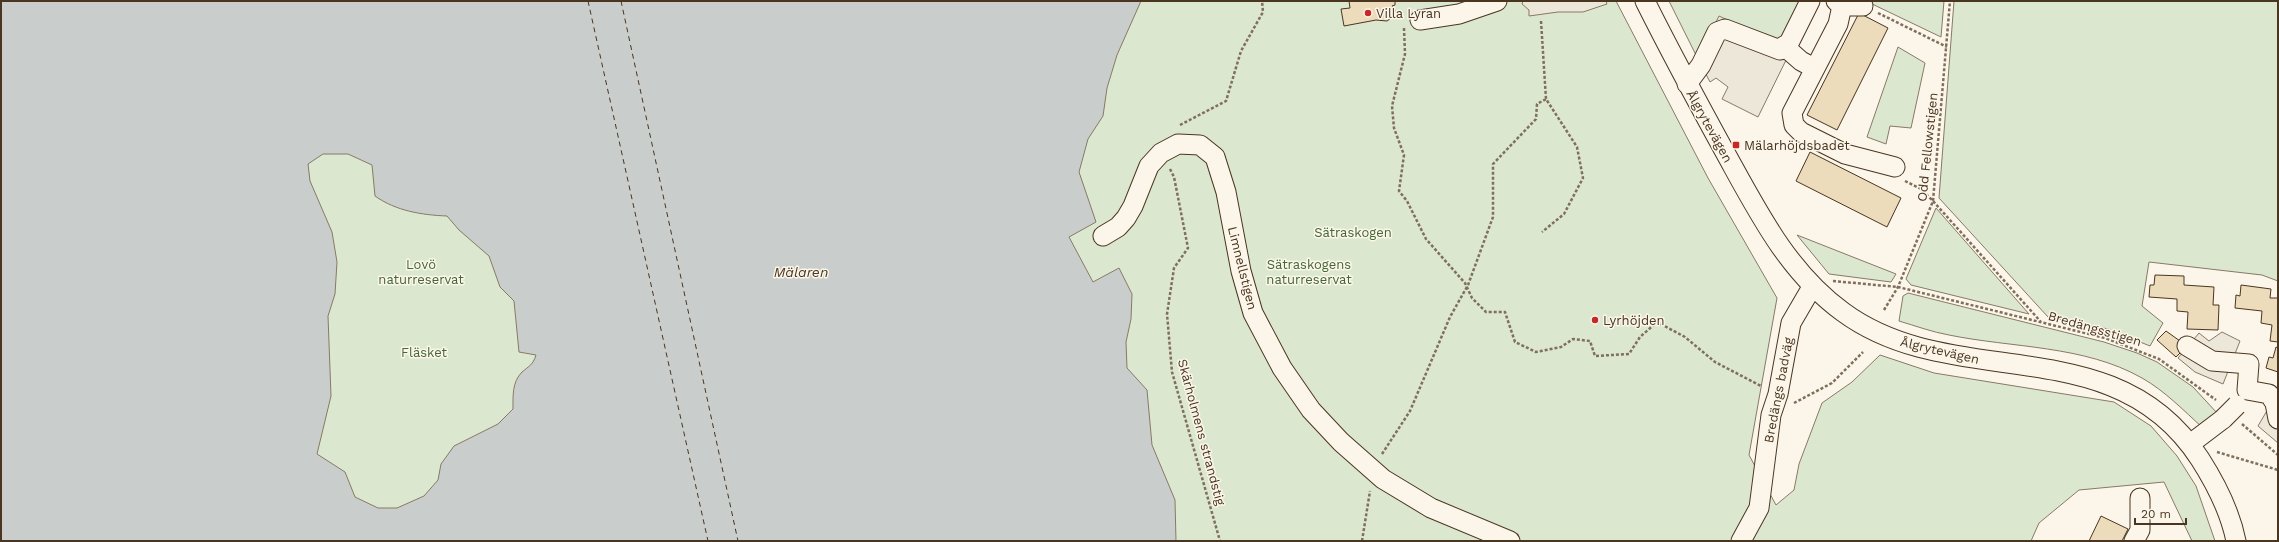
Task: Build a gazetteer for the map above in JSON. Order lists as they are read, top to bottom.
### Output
{
  "streets": {
    "street": ["Ålgrytevägen", "Limnellstigen", "Bredängs badväg"],
    "path": ["Odd Fellowstigen", "Bredängsstigen", "Skärholmens strandstig"]
  },
  "crossings": [
    ["Ålgrytevägen", "Bredängsstigen"],
    ["Ålgrytevägen", "Bredängs badväg"],
    ["Odd Fellowstigen", "Bredängsstigen"],
    ["Limnellstigen", "Skärholmens strandstig"],
    ["Bredängsstigen", "Bredängs badväg"]
  ],
  "water": ["Mälaren"],
  "parks": [
    "Sätraskogen",
    "Lovö naturreservat",
    "Sätraskogens naturreservat",
    "Fläsket"
  ],
  "places": {
    "other": ["Villa Lyran", "Lyrhöjden"],
    "transit": ["Mälarhöjdsbadet"]
  },
  "scale_bar": "20 m"
}
